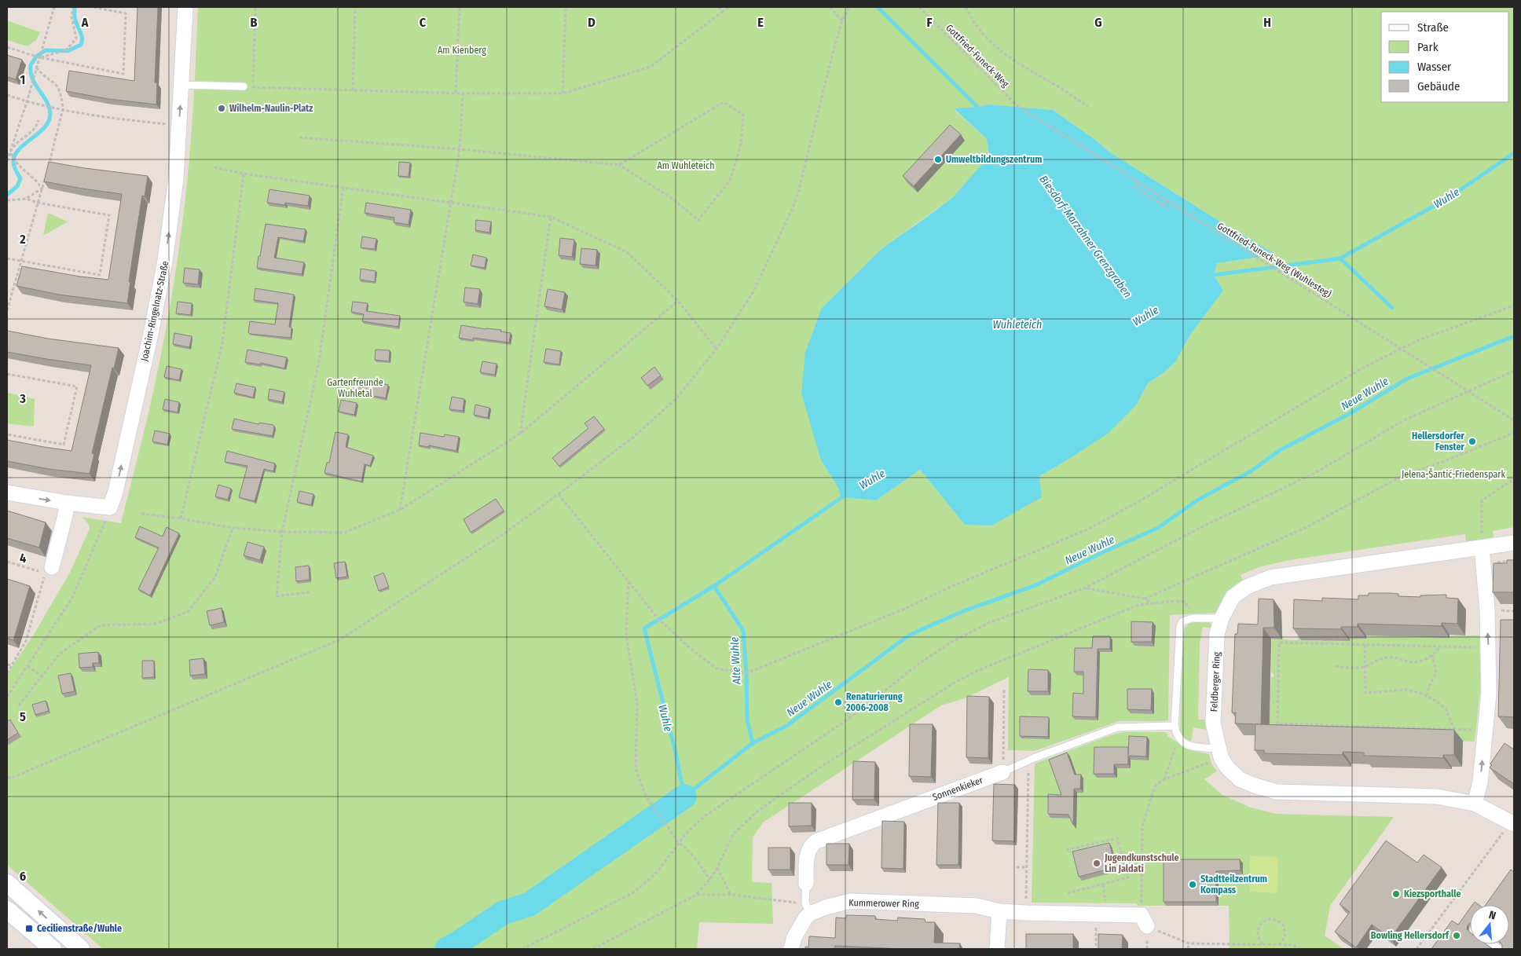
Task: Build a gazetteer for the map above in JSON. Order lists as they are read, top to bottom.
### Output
{
  "streets": {
    "street": [
      "Joachim-Ringelnatz-Straße",
      "Feldberger Ring",
      "Sonnenkieker",
      "Kummerower Ring"
    ],
    "path": ["Gottfried-Funeck-Weg", "Gottfried-Funeck-Weg (Wuhlesteg)"]
  },
  "crossings": [
    ["Gottfried-Funeck-Weg", "Gottfried-Funeck-Weg (Wuhlesteg)"],
    ["Sonnenkieker", "Kummerower Ring"]
  ],
  "one_way": ["Joachim-Ringelnatz-Straße"],
  "water": [
    "Wuhle",
    "Biesdorf-Marzahner Grenzgraben",
    "Wuhleteich",
    "Neue Wuhle",
    "Alte Wuhle"
  ],
  "parks": [
    "Am Kienberg",
    "Am Wuhleteich",
    "Gartenfreunde Wuhletal",
    "Jelena-Šantić-Friedenspark"
  ],
  "places": {
    "other": [
      "Wilhelm-Naulin-Platz",
      "Umweltbildungszentrum",
      "Hellersdorfer Fenster",
      "Renaturierung 2006-2008",
      "Jugendkunstschule Lin Jaldati",
      "Stadtteilzentrum Kompass",
      "Kiezsporthalle",
      "Bowling Hellersdorf"
    ],
    "transit": ["Cecilienstraße/Wuhle"]
  },
  "legend": [
    "Straße",
    "Park",
    "Wasser",
    "Gebäude"
  ],
  "north": "top",
  "grid": {
    "columns": [
      "A",
      "B",
      "C",
      "D",
      "E",
      "F",
      "G",
      "H"
    ],
    "rows": [
      "1",
      "2",
      "3",
      "4",
      "5",
      "6"
    ]
  }
}
